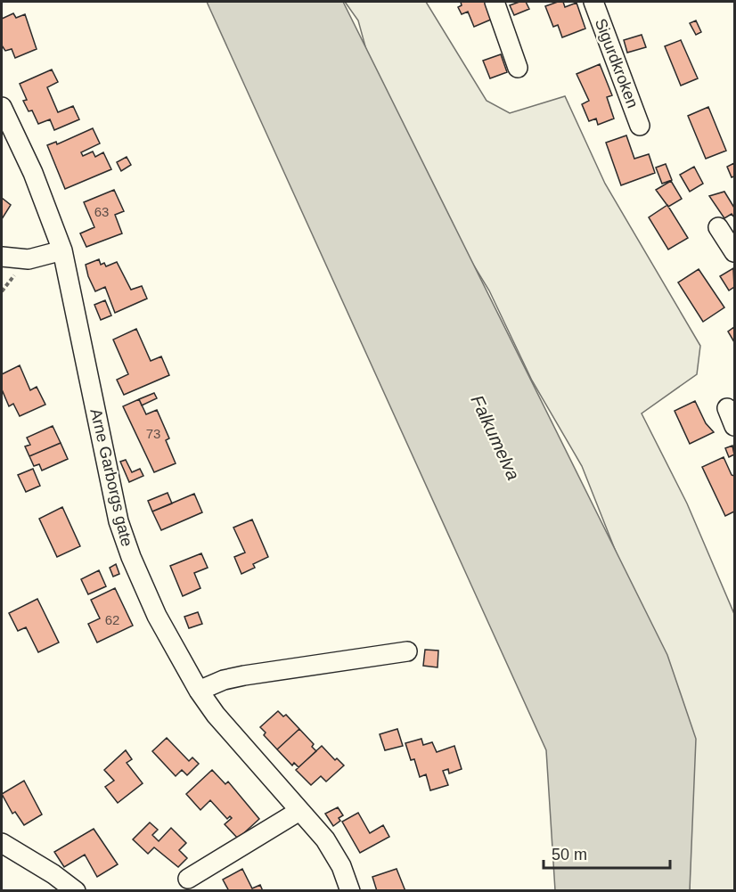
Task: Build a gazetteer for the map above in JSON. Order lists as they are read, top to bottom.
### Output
{
  "streets": {
    "street": ["Sigurdkroken", "Arne Garborgs gate"]
  },
  "water": ["Falkumelva"],
  "house_numbers": ["63", "73", "62"],
  "scale_bar": "50 m"
}
